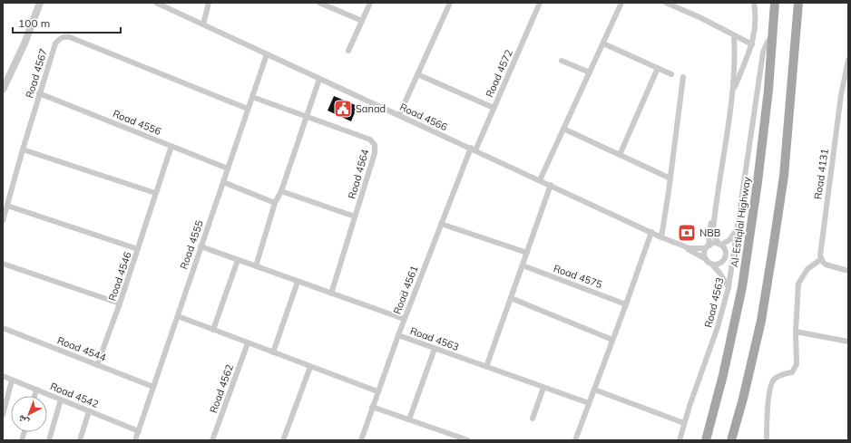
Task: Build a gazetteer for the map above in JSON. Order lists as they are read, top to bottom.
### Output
{
  "streets": {
    "main road": ["Al-Estiqlal Highway"],
    "street": [
      "Road 4567",
      "Road 4572",
      "Road 4566",
      "Road 4556",
      "Road 4564",
      "Road 4131",
      "Road 4555",
      "Road 4546",
      "Road 4575",
      "Road 4561",
      "Road 4563",
      "Road 4544",
      "Road 4562",
      "Road 4542"
    ]
  },
  "crossings": [
    ["Road 4567", "Road 4556"],
    ["Road 4567", "Road 4555"],
    ["Road 4572", "Road 4566"],
    ["Road 4572", "Road 4561"],
    ["Road 4566", "Road 4555"],
    ["Road 4566", "Road 4561"],
    ["Road 4556", "Road 4555"],
    ["Road 4556", "Road 4546"],
    ["Road 4564", "Road 4555"],
    ["Al-Estiqlal Highway", "Road 4563"],
    ["Road 4555", "Road 4544"],
    ["Road 4555", "Road 4542"],
    ["Road 4546", "Road 4544"],
    ["Road 4561", "Road 4563"]
  ],
  "places": {
    "public building": ["Sanad"],
    "bank": ["NBB"]
  },
  "scale_bar": "100 m",
  "north": "bottom left"
}
